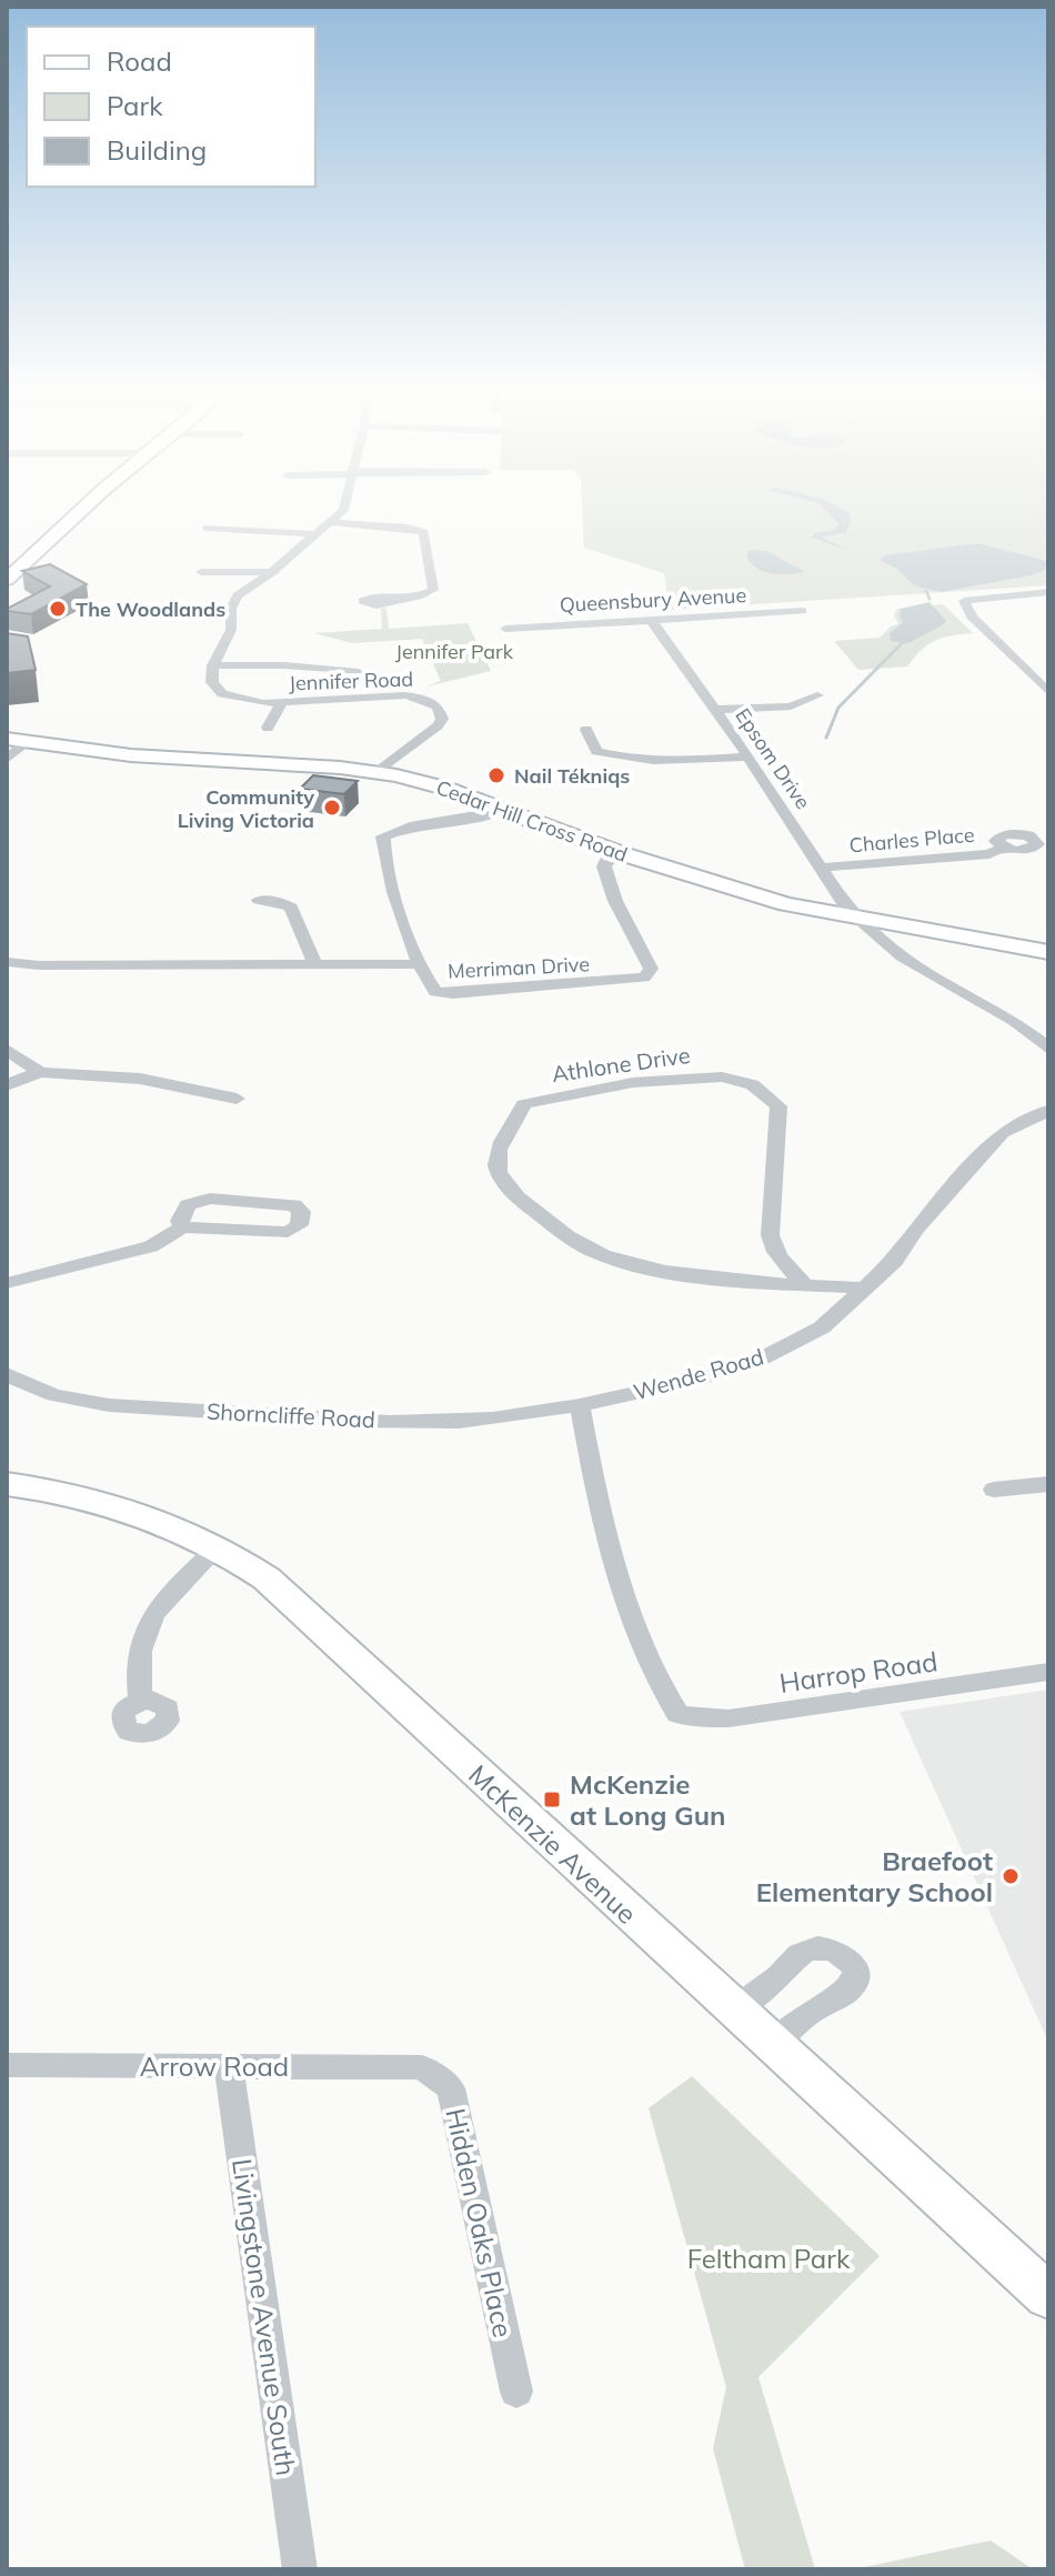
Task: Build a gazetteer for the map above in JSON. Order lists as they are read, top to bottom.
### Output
{
  "streets": {
    "main road": ["Cedar Hill Cross Road", "McKenzie Avenue"],
    "street": [
      "Queensbury Avenue",
      "Jennifer Road",
      "Epsom Drive",
      "Charles Place",
      "Merriman Drive",
      "Athlone Drive",
      "Wende Road",
      "Shorncliffe Road",
      "Harrop Road",
      "Arrow Road",
      "Hidden Oaks Place",
      "Livingstone Avenue South"
    ]
  },
  "crossings": [
    ["Queensbury Avenue", "Epsom Drive"],
    ["Jennifer Road", "Cedar Hill Cross Road"],
    ["Epsom Drive", "Cedar Hill Cross Road"],
    ["Epsom Drive", "Charles Place"],
    ["Cedar Hill Cross Road", "Merriman Drive"],
    ["Athlone Drive", "Wende Road"],
    ["Wende Road", "Shorncliffe Road"],
    ["Wende Road", "Harrop Road"],
    ["Shorncliffe Road", "Harrop Road"],
    ["Arrow Road", "Hidden Oaks Place"],
    ["Arrow Road", "Livingstone Avenue South"]
  ],
  "parks": ["Jennifer Park", "Feltham Park"],
  "places": {
    "other": [
      "The Woodlands",
      "Nail Tékniqs",
      "Community Living Victoria",
      "Braefoot Elementary School"
    ],
    "transit": ["McKenzie at Long Gun"]
  },
  "legend": ["Road", "Park", "Building"]
}
